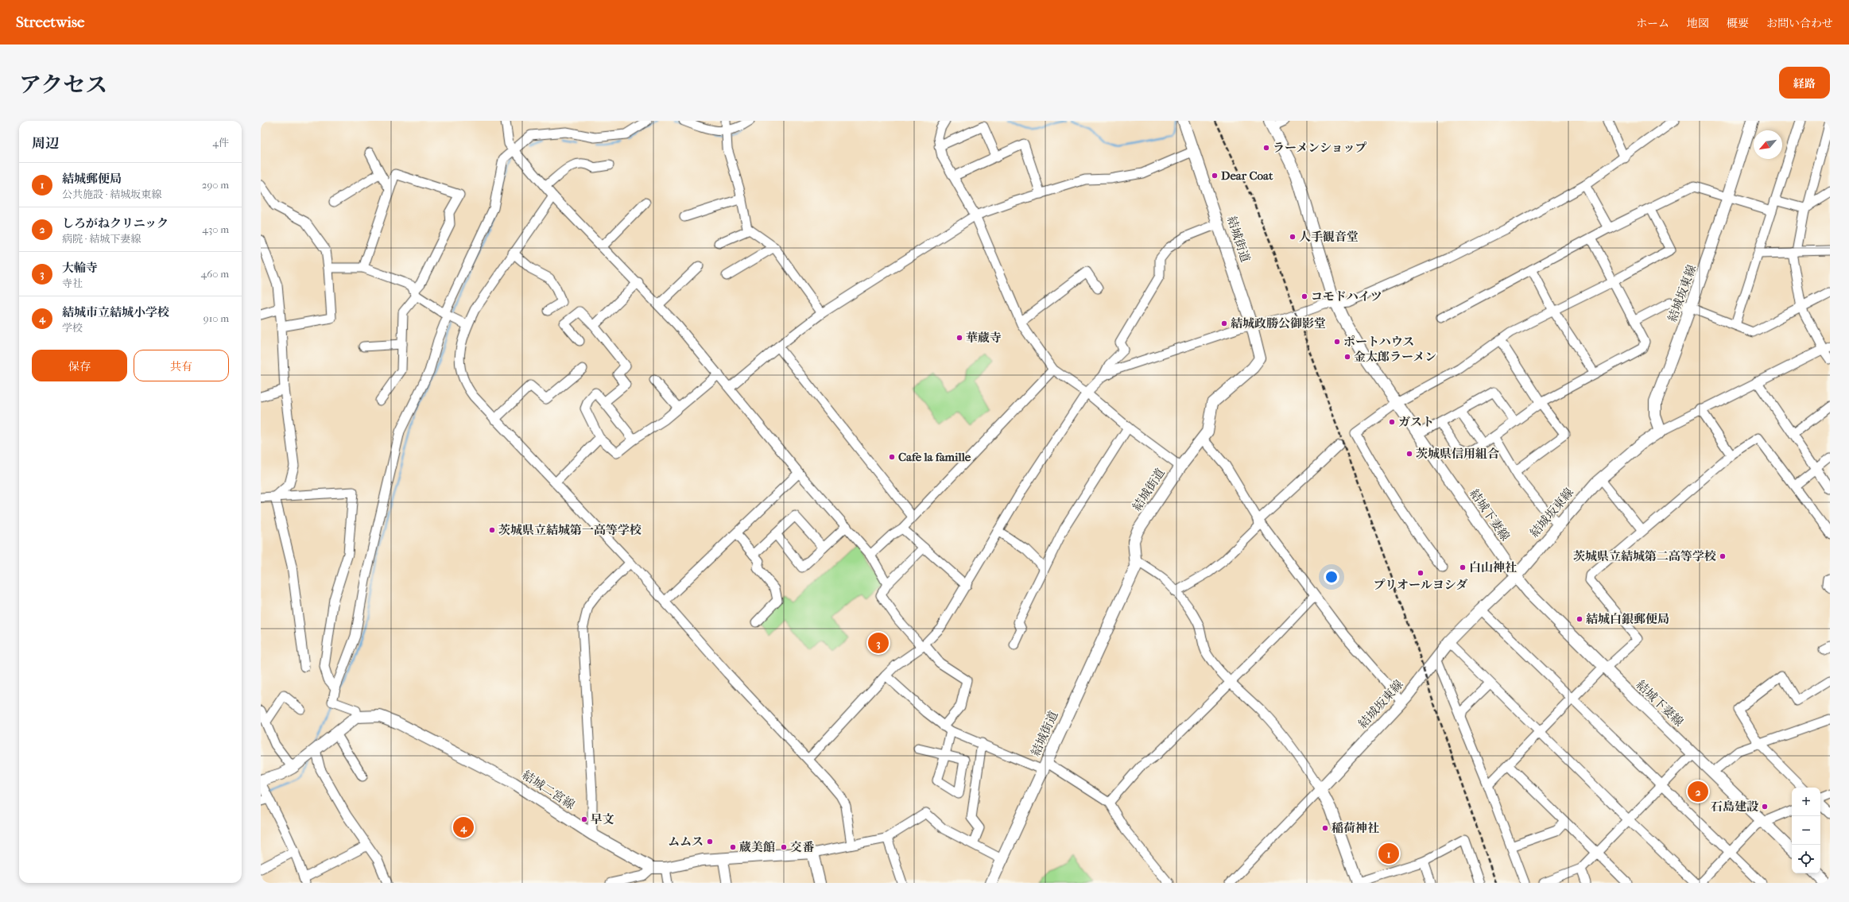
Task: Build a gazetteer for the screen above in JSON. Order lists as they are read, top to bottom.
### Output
{
  "streets": {
    "main road": [
      "結城街道",
      "結城坂東線",
      "結城下妻線",
      "結城二宮線"
    ]
  },
  "crossings": [
    ["結城坂東線", "結城下妻線"]
  ],
  "places": [
    "ラーメンショップ",
    "Dear Coat",
    "人手観音堂",
    "コモドハイツ",
    "結城政勝公御影堂",
    "華蔵寺",
    "ポートハウス",
    "金太郎ラーメン",
    "ガスト",
    "茨城県信用組合",
    "Cafe la famille",
    "茨城県立結城第一高等学校",
    "茨城県立結城第二高等学校",
    "白山神社",
    "プリオールヨシダ",
    "結城白銀郵便局",
    "石島建設",
    "早文",
    "稲荷神社",
    "ムムス",
    "蔵美館",
    "交番"
  ],
  "north": "bottom left",
  "page": {
    "header": "Streetwise",
    "nav": [
      "ホーム",
      "地図",
      "概要",
      "お問い合わせ"
    ],
    "title": "アクセス",
    "buttons": [
      "経路",
      ["保存", "共有"]
    ],
    "heading": ["周辺", "4件"],
    "list": [
      {
        "mark": "1",
        "name": "結城郵便局",
        "note": "公共施設 · 結城坂東線",
        "value": "290 m"
      },
      {
        "mark": "2",
        "name": "しろがねクリニック",
        "note": "病院 · 結城下妻線",
        "value": "430 m"
      },
      {
        "mark": "3",
        "name": "大輪寺",
        "note": "寺社",
        "value": "460 m"
      },
      {
        "mark": "4",
        "name": "結城市立結城小学校",
        "note": "学校",
        "value": "910 m"
      }
    ],
    "pins": [
      "3",
      "2",
      "4",
      "1"
    ],
    "map_buttons": ["+", "−"]
  }
}
